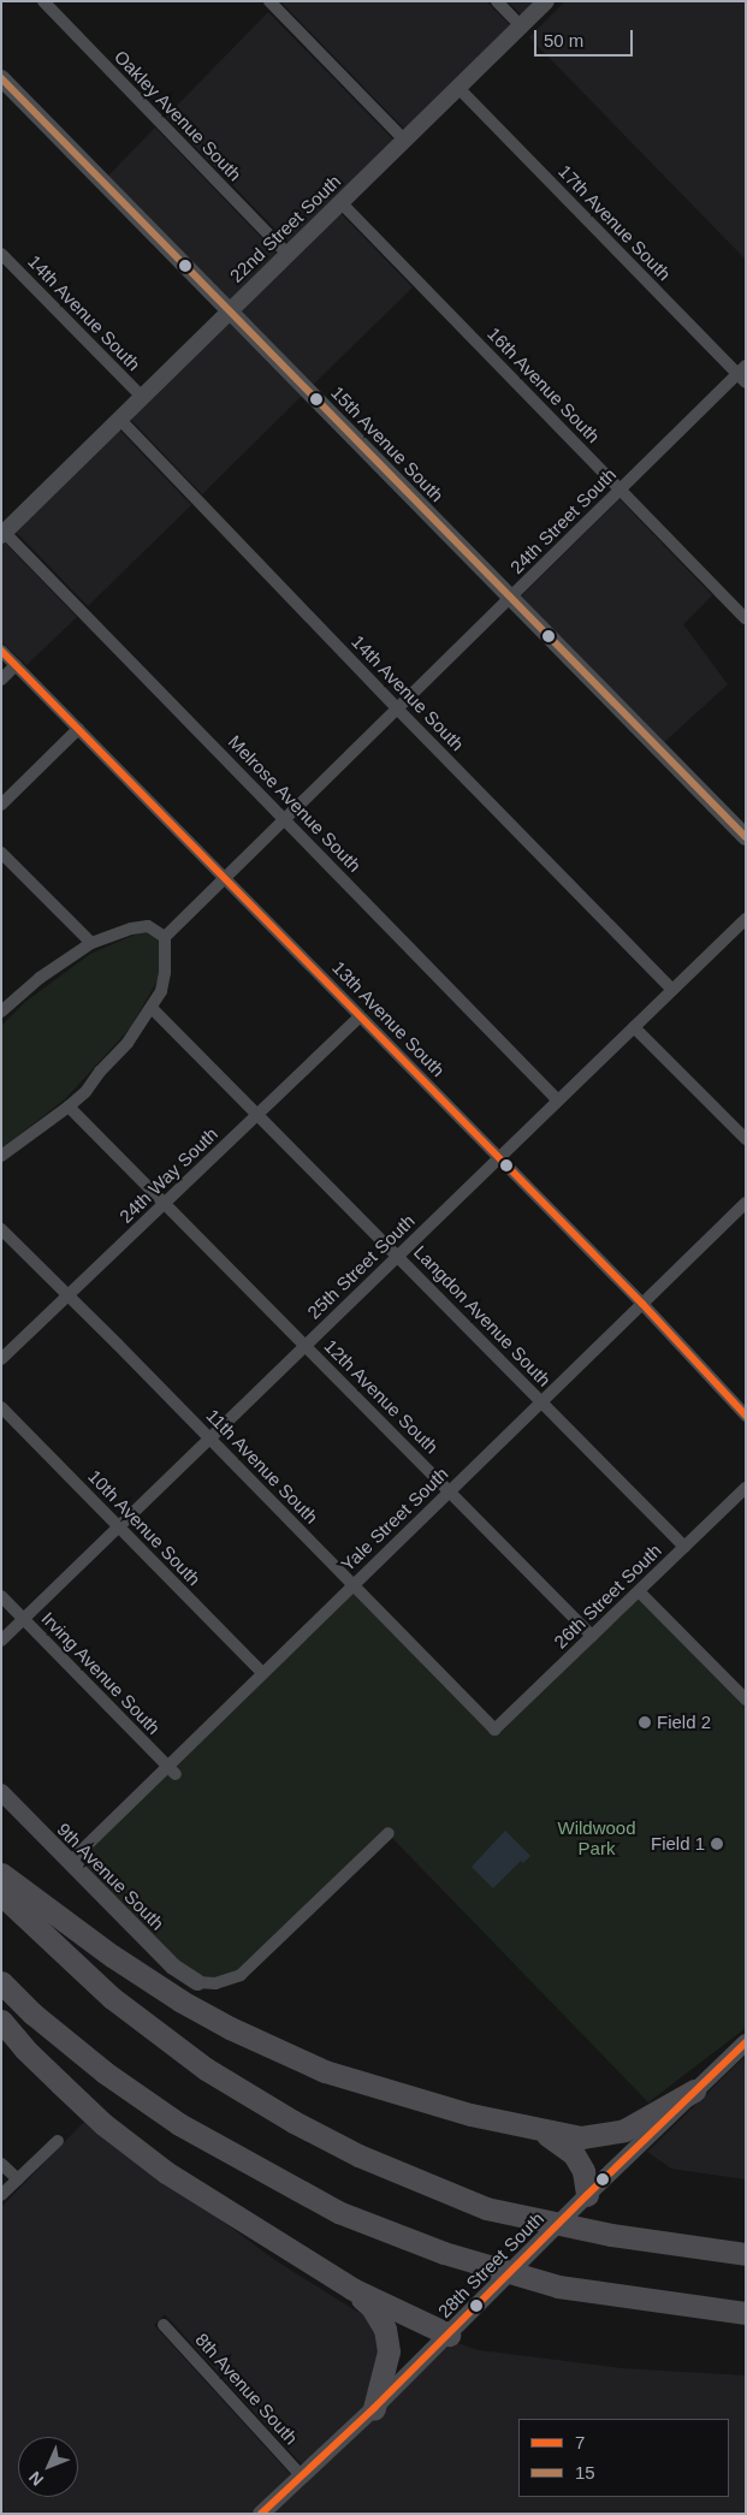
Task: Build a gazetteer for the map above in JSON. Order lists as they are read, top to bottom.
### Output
{
  "streets": {
    "street": [
      "Oakley Avenue South",
      "17th Avenue South",
      "22nd Street South",
      "14th Avenue South",
      "16th Avenue South",
      "15th Avenue South",
      "24th Street South",
      "Melrose Avenue South",
      "13th Avenue South",
      "24th Way South",
      "25th Street South",
      "Langdon Avenue South",
      "12th Avenue South",
      "11th Avenue South",
      "Yale Street South",
      "10th Avenue South",
      "26th Street South",
      "Irving Avenue South",
      "9th Avenue South",
      "28th Street South",
      "8th Avenue South"
    ]
  },
  "crossings": [
    ["Oakley Avenue South", "22nd Street South"],
    ["17th Avenue South", "22nd Street South"],
    ["17th Avenue South", "24th Street South"],
    ["22nd Street South", "14th Avenue South"],
    ["22nd Street South", "16th Avenue South"],
    ["22nd Street South", "15th Avenue South"],
    ["22nd Street South", "Melrose Avenue South"],
    ["14th Avenue South", "24th Street South"],
    ["14th Avenue South", "25th Street South"],
    ["16th Avenue South", "24th Street South"],
    ["15th Avenue South", "24th Street South"],
    ["24th Street South", "Melrose Avenue South"],
    ["24th Street South", "13th Avenue South"],
    ["Melrose Avenue South", "25th Street South"],
    ["13th Avenue South", "24th Way South"],
    ["13th Avenue South", "25th Street South"],
    ["13th Avenue South", "Yale Street South"],
    ["24th Way South", "Langdon Avenue South"],
    ["24th Way South", "12th Avenue South"],
    ["24th Way South", "11th Avenue South"],
    ["25th Street South", "Langdon Avenue South"],
    ["25th Street South", "12th Avenue South"],
    ["25th Street South", "11th Avenue South"],
    ["25th Street South", "10th Avenue South"],
    ["25th Street South", "Irving Avenue South"],
    ["Langdon Avenue South", "Yale Street South"],
    ["Langdon Avenue South", "26th Street South"],
    ["12th Avenue South", "Yale Street South"],
    ["12th Avenue South", "26th Street South"],
    ["11th Avenue South", "Yale Street South"],
    ["11th Avenue South", "26th Street South"],
    ["Yale Street South", "10th Avenue South"],
    ["Yale Street South", "Irving Avenue South"],
    ["Yale Street South", "9th Avenue South"],
    ["28th Street South", "8th Avenue South"]
  ],
  "parks": ["Wildwood Park"],
  "places": ["Field 2", "Field 1"],
  "lines": ["transit line 15", "transit line 7"],
  "legend": ["7", "15"],
  "scale_bar": "50 m",
  "north": "bottom left"
}
